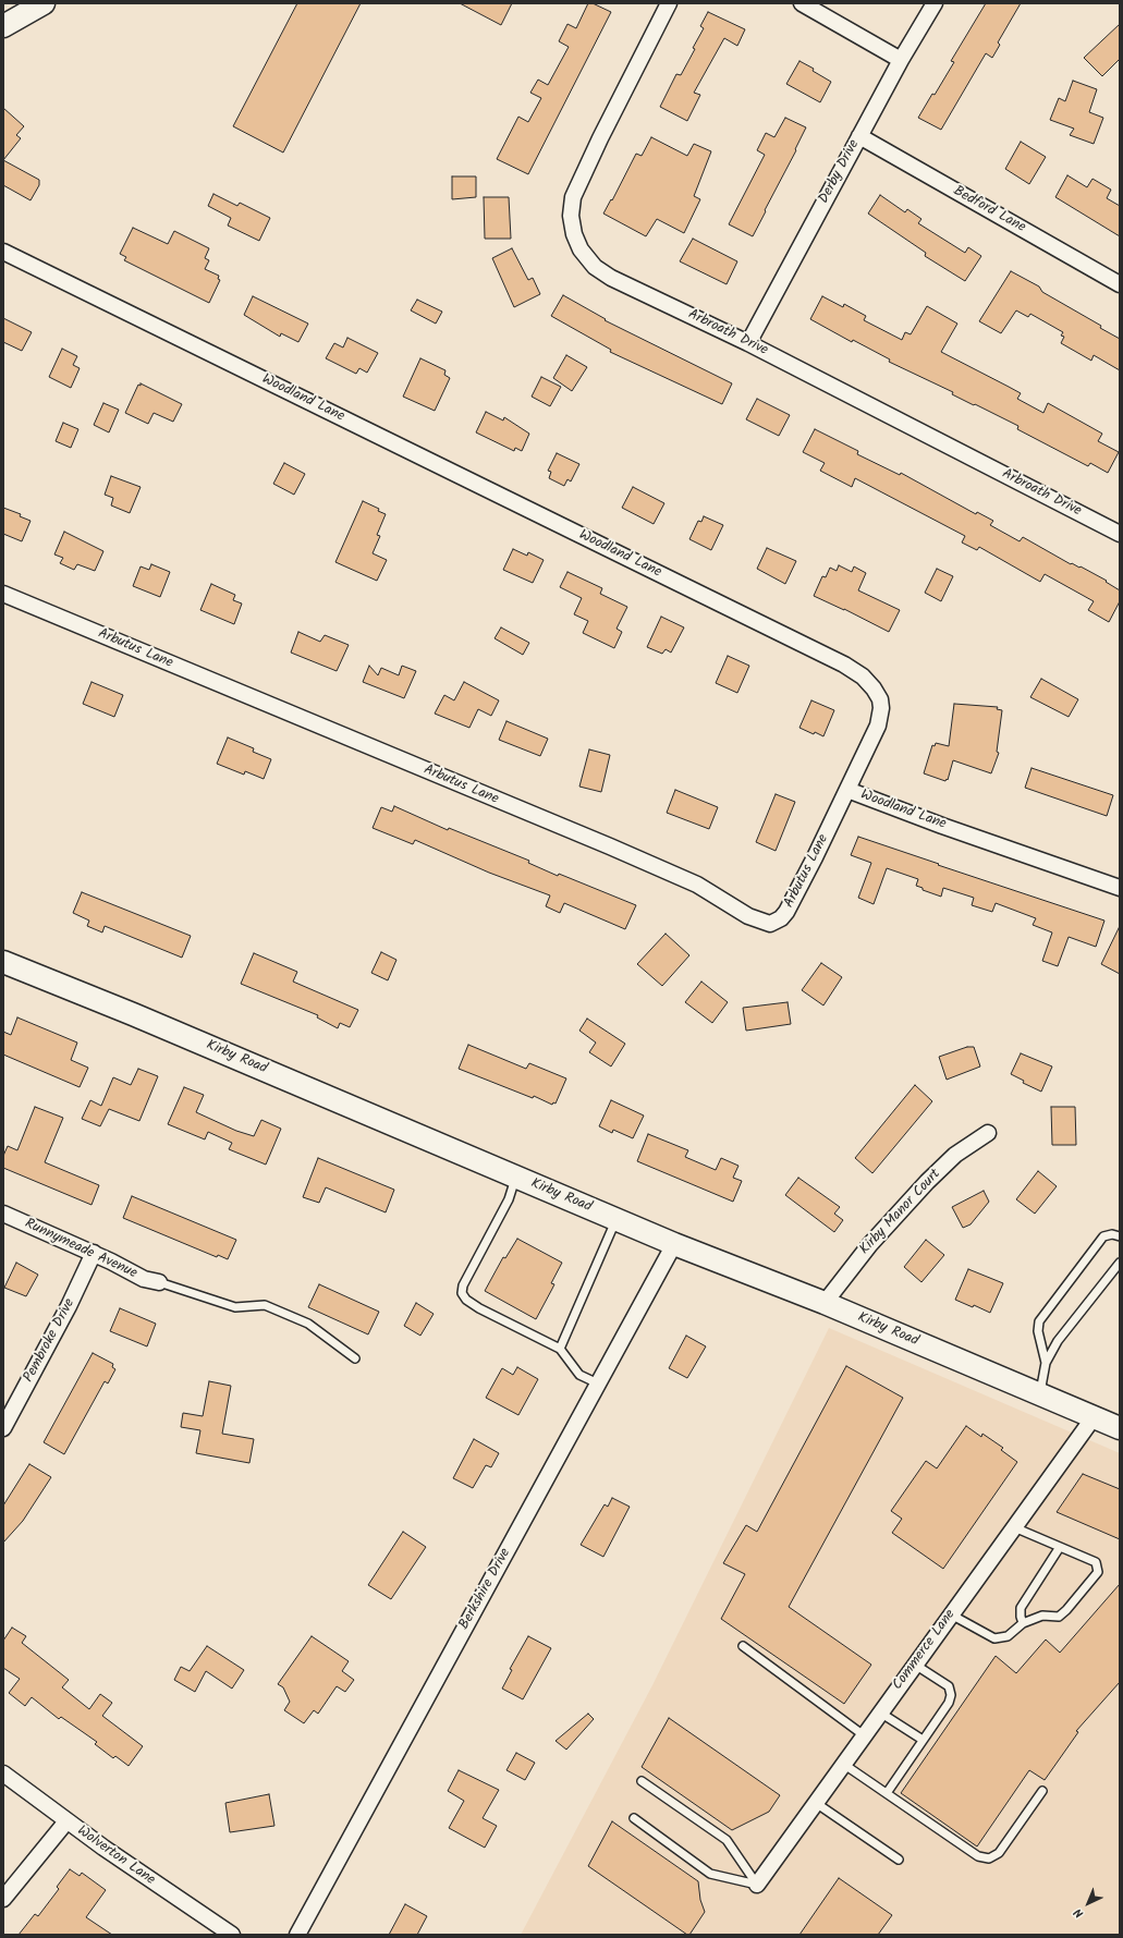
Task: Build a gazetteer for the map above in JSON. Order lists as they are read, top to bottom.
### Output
{
  "streets": {
    "main road": ["Kirby Road"],
    "street": [
      "Derby Drive",
      "Bedford Lane",
      "Arbroath Drive",
      "Woodland Lane",
      "Arbutus Lane",
      "Kirby Manor Court",
      "Runnymeade Avenue",
      "Pembroke Drive",
      "Berkshire Drive",
      "Commerce Lane",
      "Wolverton Lane"
    ]
  },
  "crossings": [
    ["Derby Drive", "Bedford Lane"],
    ["Derby Drive", "Arbroath Drive"],
    ["Woodland Lane", "Arbutus Lane"],
    ["Kirby Road", "Kirby Manor Court"],
    ["Kirby Road", "Berkshire Drive"],
    ["Kirby Road", "Commerce Lane"],
    ["Runnymeade Avenue", "Pembroke Drive"]
  ],
  "north": "bottom left"
}
